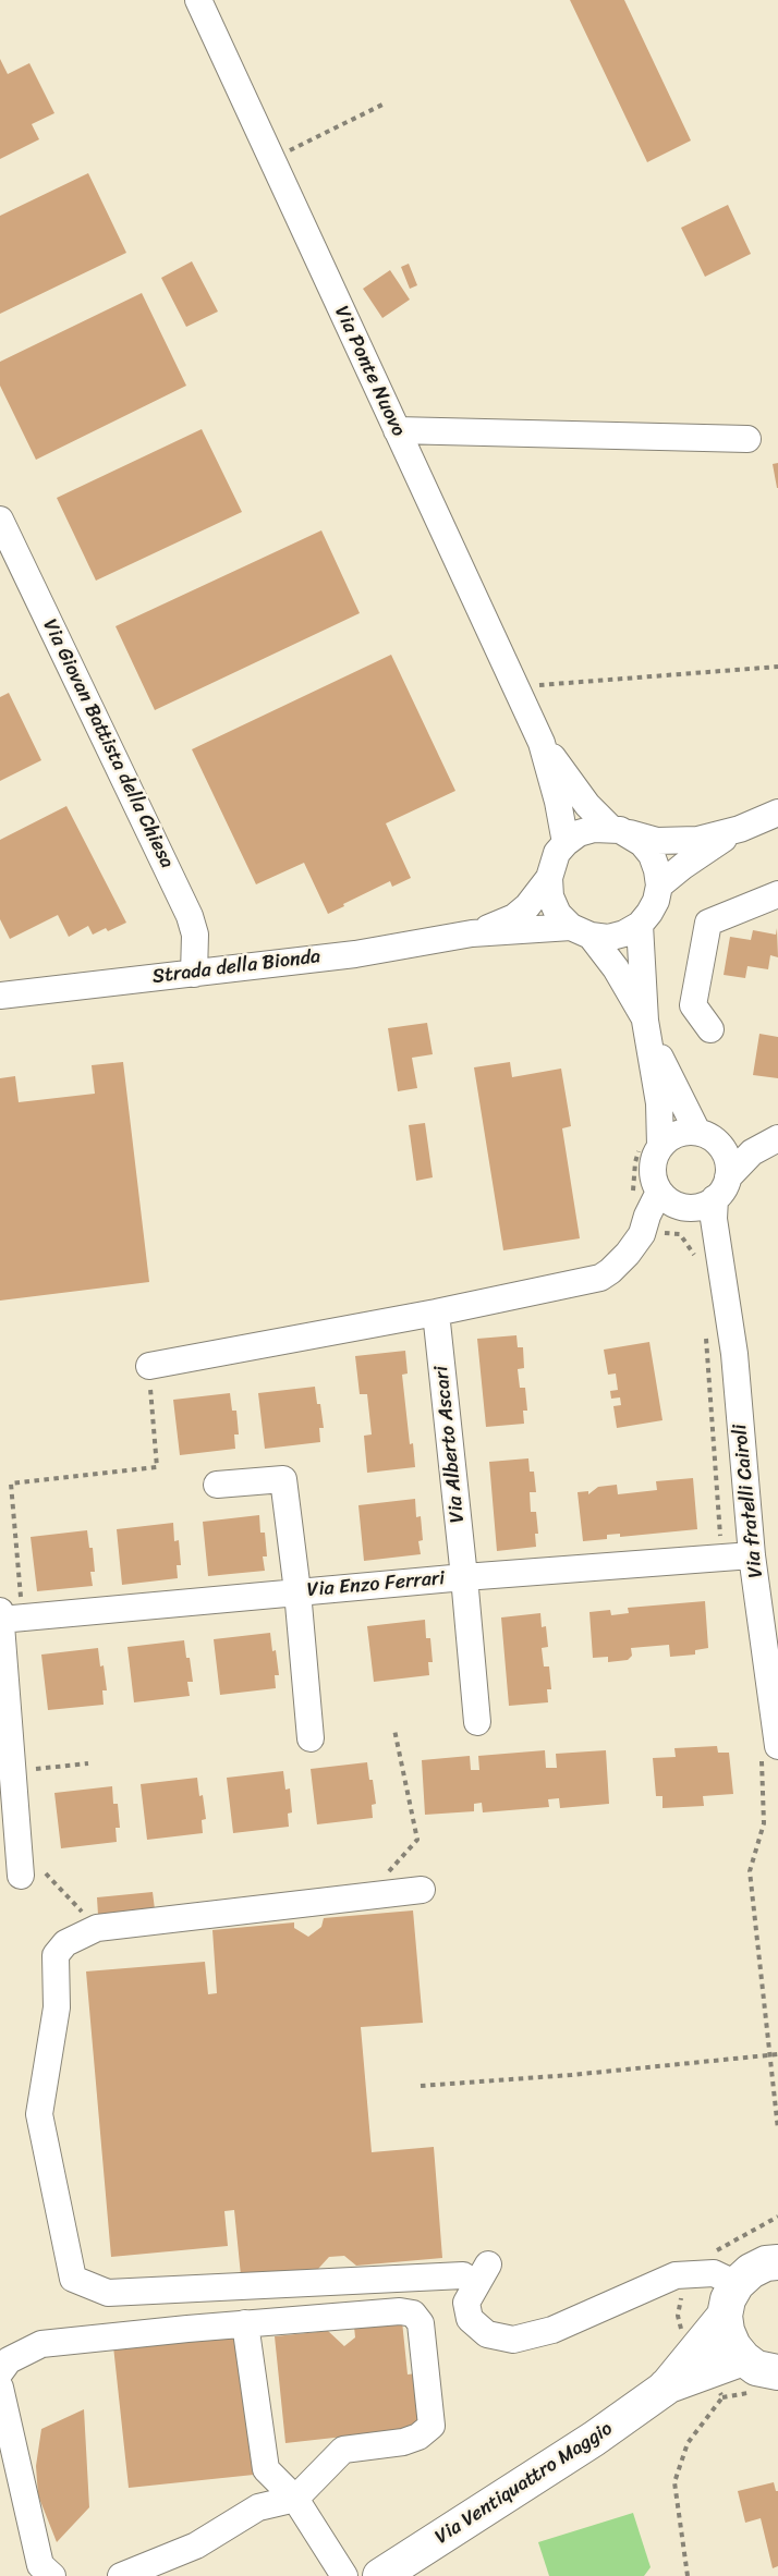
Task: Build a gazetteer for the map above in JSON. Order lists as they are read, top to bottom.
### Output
{
  "streets": {
    "main road": ["Via Ventiquattro Maggio"],
    "street": [
      "Via Ponte Nuovo",
      "Via Giovan Battista della Chiesa",
      "Strada della Bionda",
      "Via Alberto Ascari",
      "Via fratelli Cairoli",
      "Via Enzo Ferrari"
    ]
  },
  "crossings": [
    ["Via Ponte Nuovo", "Strada della Bionda"],
    ["Via Giovan Battista della Chiesa", "Strada della Bionda"],
    ["Via Alberto Ascari", "Via Enzo Ferrari"],
    ["Via fratelli Cairoli", "Via Enzo Ferrari"]
  ]
}
